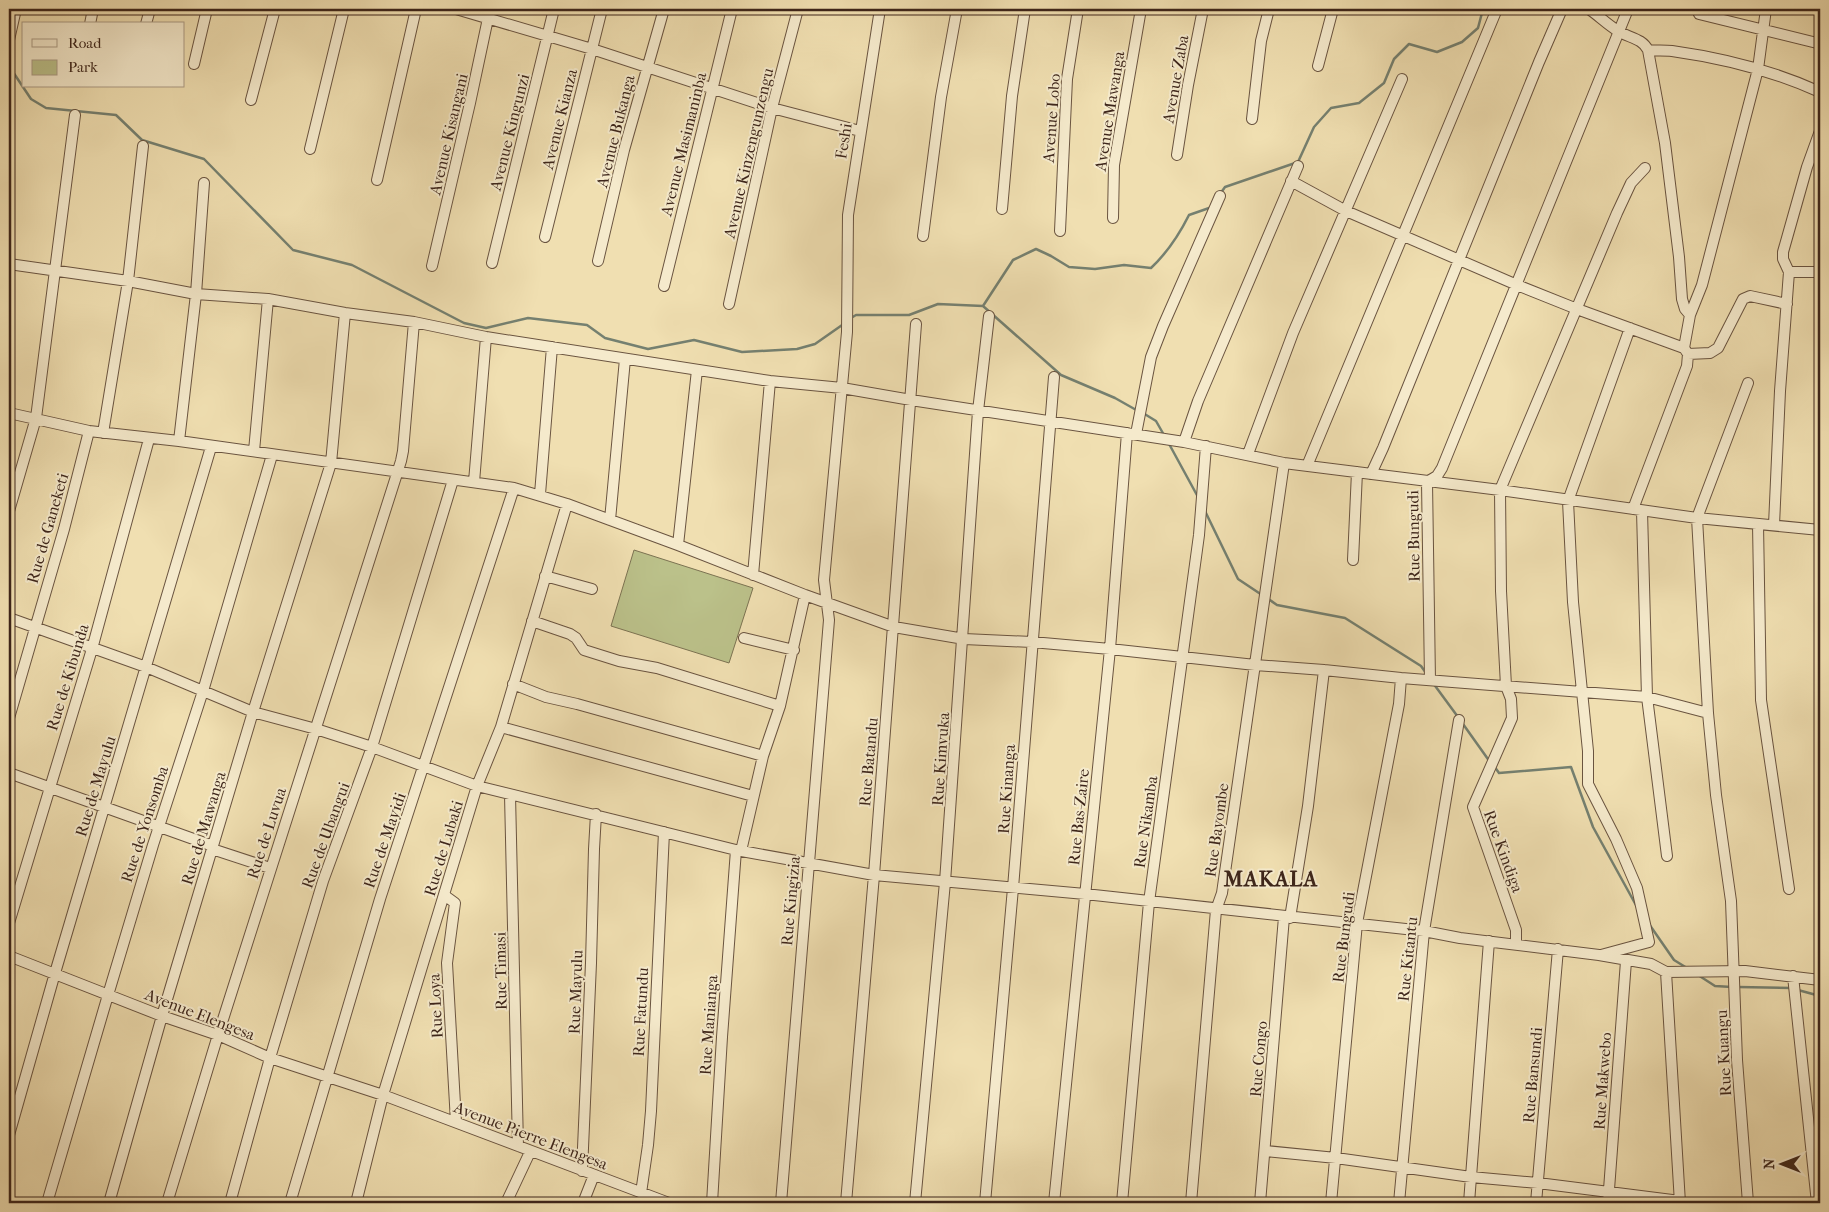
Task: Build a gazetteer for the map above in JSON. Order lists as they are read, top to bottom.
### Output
{
  "streets": {
    "street": [
      "Avenue Zaba",
      "Avenue Mawanga",
      "Avenue Lobo",
      "Avenue Kianza",
      "Avenue Bukanga",
      "Avenue Kingunzi",
      "Avenue Kisangani",
      "Feshi",
      "Avenue Masimaninba",
      "Avenue Kinzengunzengu",
      "Rue de Ganeketi",
      "Rue Bungudi",
      "Rue de Kibunda",
      "Rue Kimvuka",
      "Rue Batandu",
      "Rue de Mayulu",
      "Rue Kinanga",
      "Rue Bas-Zaire",
      "Rue Nikamba",
      "Rue de Yonsomba",
      "Rue de Mawanga",
      "Rue Bayombe",
      "Rue de Luvua",
      "Rue de Ubangui",
      "Rue de Mayidi",
      "Rue de Lubaki",
      "Rue Kindiga",
      "Rue Kingizia",
      "Rue Kitantu",
      "Rue Timasi",
      "Rue Mayulu",
      "Rue Loya",
      "Rue Fatundu",
      "Avenue Elengesa",
      "Rue Manianga",
      "Rue Kuangu",
      "Rue Congo",
      "Rue Bansundi",
      "Rue Makwebo",
      "Avenue Pierre Elengesa"
    ]
  },
  "crossings": [
    ["Feshi", "Rue Kingizia"],
    ["Rue de Mayulu", "Avenue Elengesa"],
    ["Rue de Yonsomba", "Avenue Elengesa"],
    ["Rue de Mawanga", "Avenue Elengesa"],
    ["Rue de Luvua", "Avenue Elengesa"],
    ["Rue de Ubangui", "Avenue Elengesa"],
    ["Rue de Mayidi", "Avenue Elengesa"],
    ["Rue de Lubaki", "Rue Loya"],
    ["Rue de Lubaki", "Avenue Elengesa"],
    ["Rue de Lubaki", "Avenue Pierre Elengesa"],
    ["Rue Timasi", "Avenue Pierre Elengesa"],
    ["Rue Mayulu", "Avenue Pierre Elengesa"],
    ["Rue Loya", "Avenue Pierre Elengesa"],
    ["Rue Fatundu", "Avenue Pierre Elengesa"],
    ["Avenue Elengesa", "Avenue Pierre Elengesa"]
  ],
  "districts": ["MAKALA"],
  "legend": ["Road", "Park"],
  "north": "left"
}
